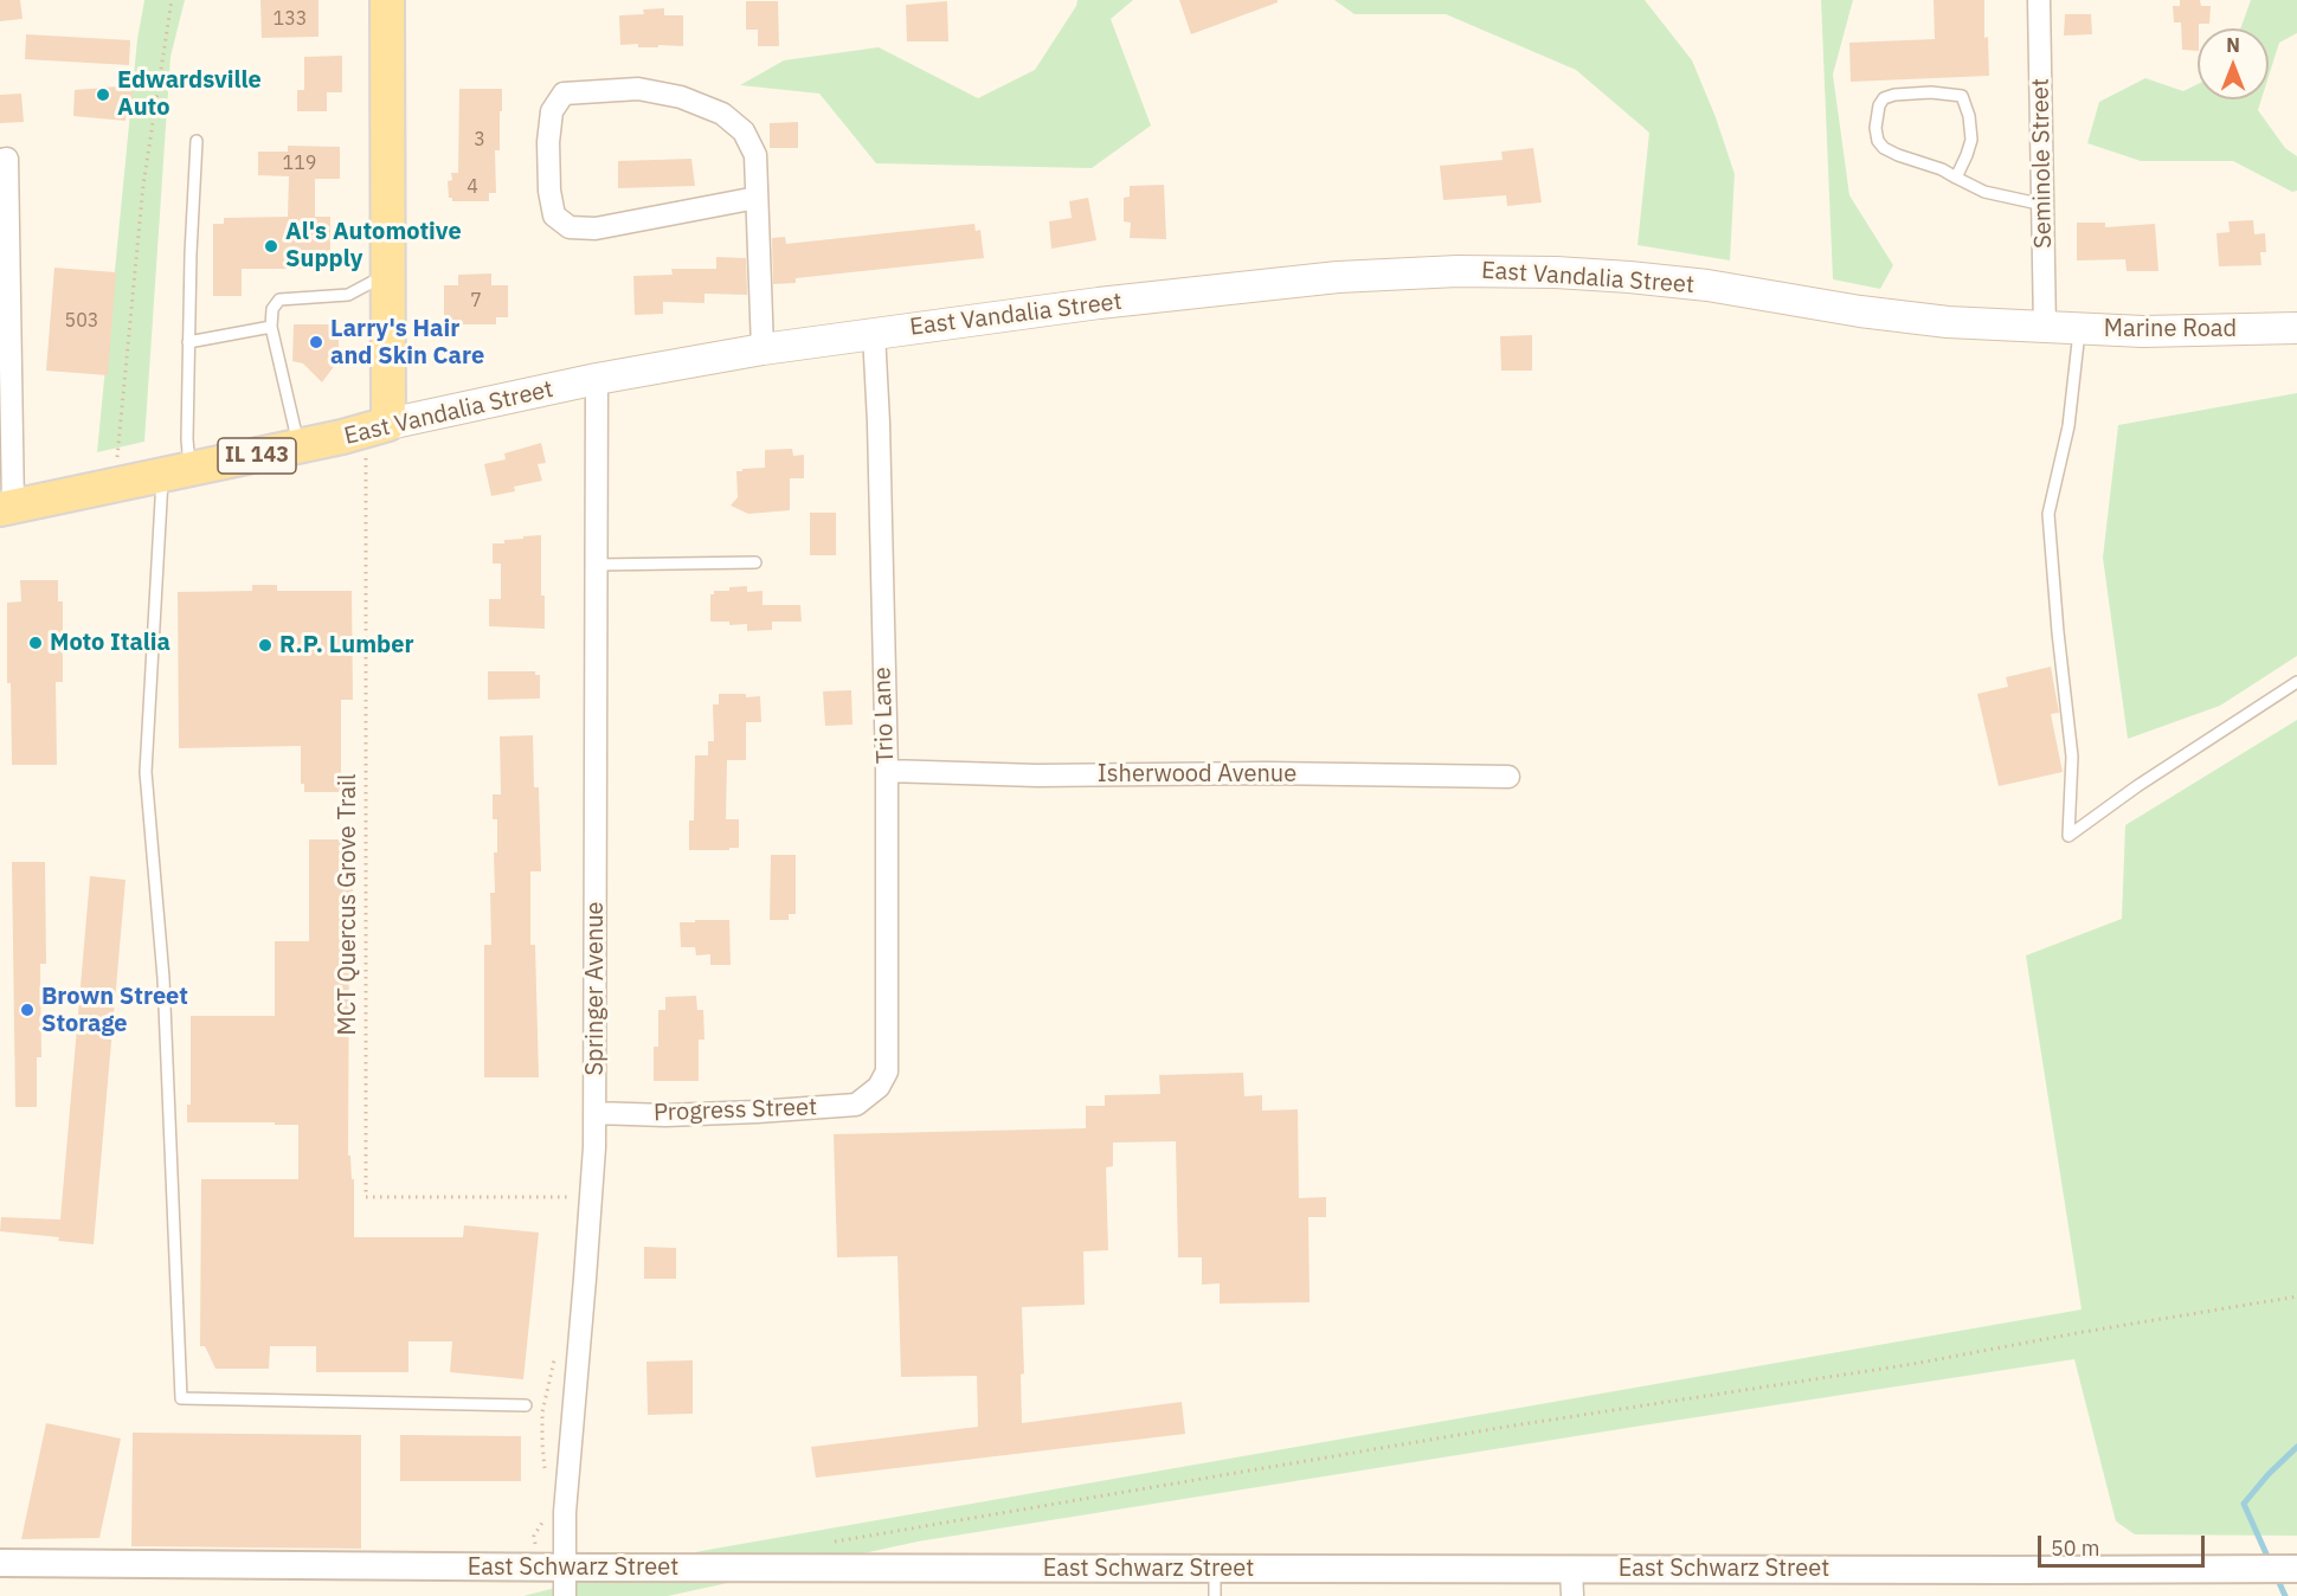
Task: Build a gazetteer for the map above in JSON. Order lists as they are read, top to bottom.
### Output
{
  "streets": {
    "main road": ["East Vandalia Street", "Marine Road", "IL 143"],
    "street": [
      "Seminole Street",
      "Trio Lane",
      "Isherwood Avenue",
      "Springer Avenue",
      "Progress Street",
      "East Schwarz Street"
    ],
    "path": ["MCT Quercus Grove Trail"]
  },
  "crossings": [
    ["Seminole Street", "East Vandalia Street"],
    ["Seminole Street", "Marine Road"],
    ["East Vandalia Street", "Marine Road"],
    ["East Vandalia Street", "Trio Lane"],
    ["East Vandalia Street", "MCT Quercus Grove Trail"],
    ["East Vandalia Street", "Springer Avenue"],
    ["Trio Lane", "Isherwood Avenue"],
    ["Trio Lane", "Progress Street"],
    ["Springer Avenue", "Progress Street"],
    ["Springer Avenue", "East Schwarz Street"]
  ],
  "places": [
    "Edwardsville Auto",
    "Al's Automotive Supply",
    "Larry's Hair and Skin Care",
    "Moto Italia",
    "R.P. Lumber",
    "Brown Street Storage"
  ],
  "house_numbers": [
    "133",
    "3",
    "119",
    "4",
    "7",
    "503"
  ],
  "scale_bar": "50 m",
  "north": "top"
}
